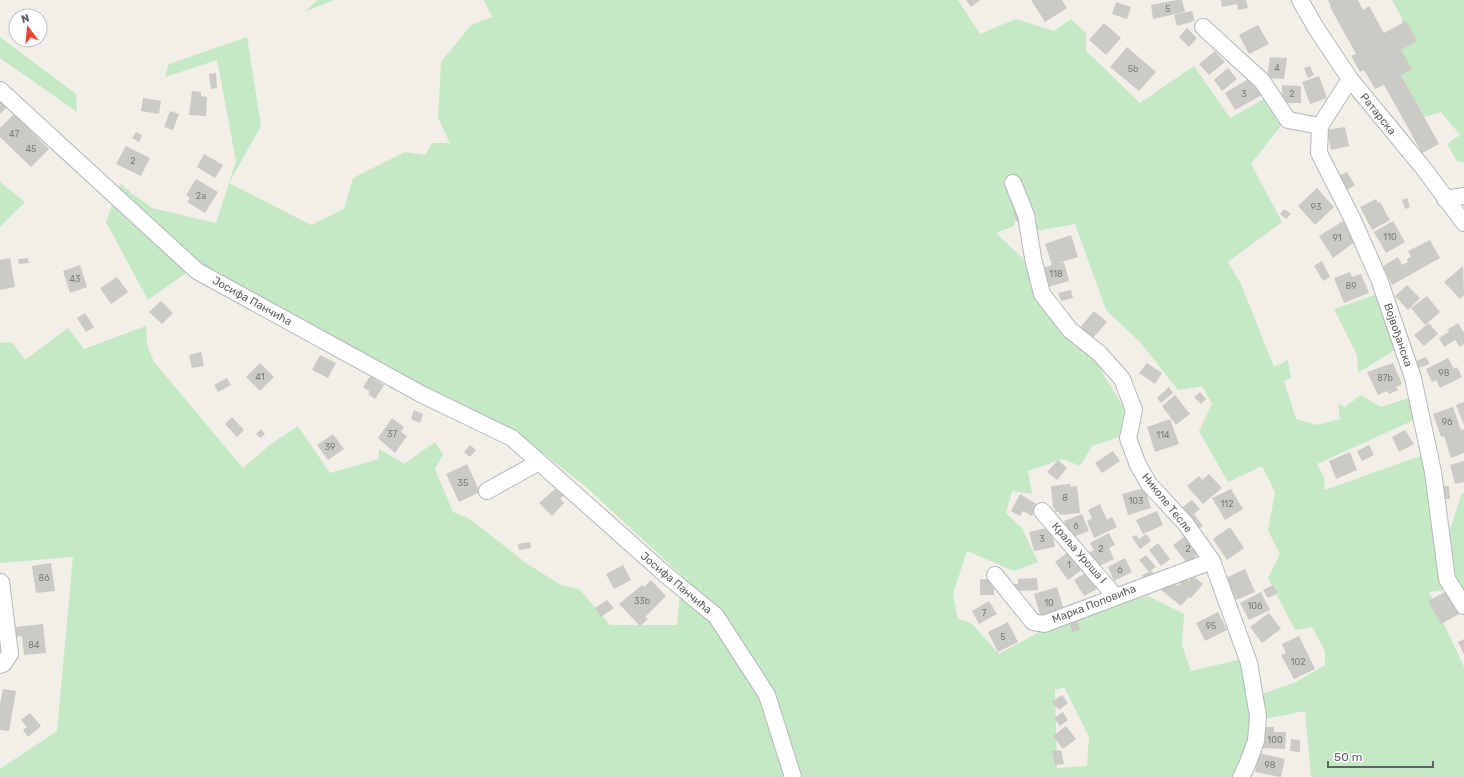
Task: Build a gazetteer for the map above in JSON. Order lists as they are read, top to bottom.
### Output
{
  "streets": {
    "street": [
      "Ратарска",
      "Јосифа Панчића",
      "Војвођанска",
      "Николе Тесле",
      "Краља Уроша I",
      "Марка Поповића"
    ]
  },
  "crossings": [
    ["Николе Тесле", "Марка Поповића"],
    ["Краља Уроша I", "Марка Поповића"]
  ],
  "house_numbers": [
    "5",
    "4",
    "5b",
    "3",
    "2",
    "47",
    "45",
    "2",
    "2a",
    "93",
    "110",
    "91",
    "118",
    "43",
    "89",
    "98",
    "41",
    "87b",
    "96",
    "37",
    "114",
    "39",
    "35",
    "8",
    "103",
    "112",
    "6",
    "3",
    "2",
    "2",
    "1",
    "6",
    "86",
    "33b",
    "10",
    "106",
    "7",
    "95",
    "5",
    "84",
    "102",
    "100",
    "98"
  ],
  "scale_bar": "50 m",
  "north": "top"
}
